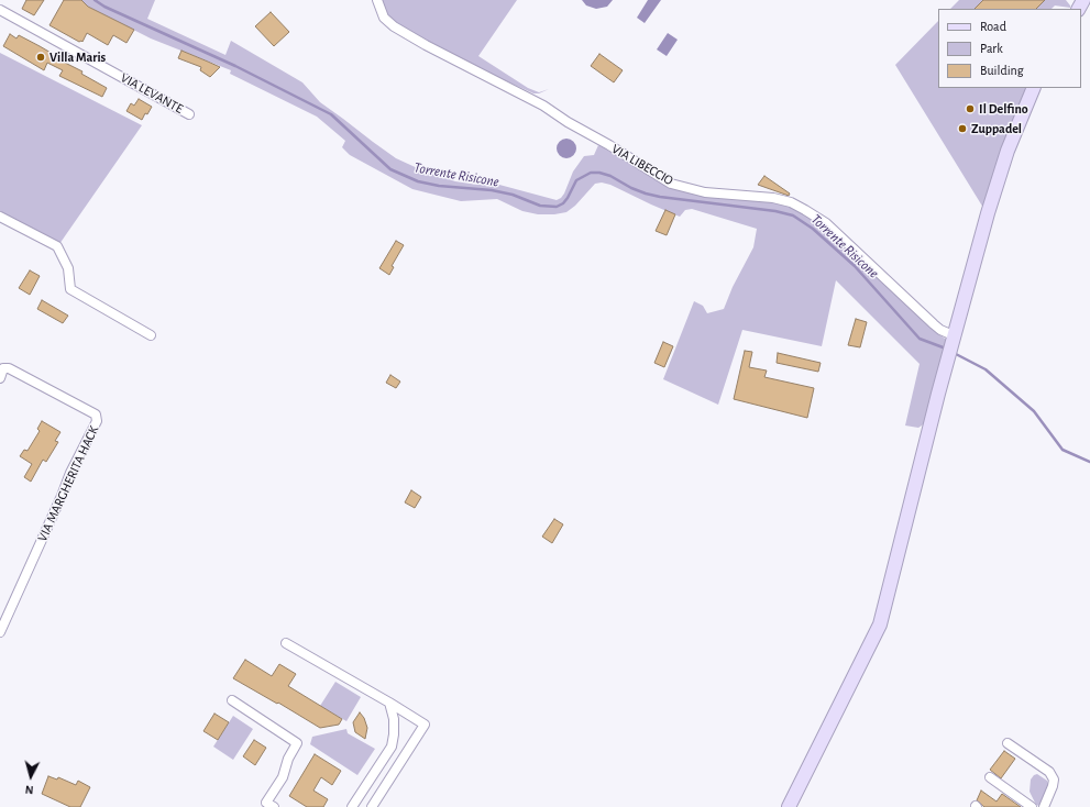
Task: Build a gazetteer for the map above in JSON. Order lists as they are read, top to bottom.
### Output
{
  "streets": {
    "street": ["VIA LEVANTE", "VIA LIBECCIO", "VIA MARGHERITA HACK"]
  },
  "water": ["Torrente Risicone"],
  "places": ["Villa Maris", "Il Delfino", "Zuppadel"],
  "legend": ["Road", "Park", "Building"],
  "north": "bottom"
}
